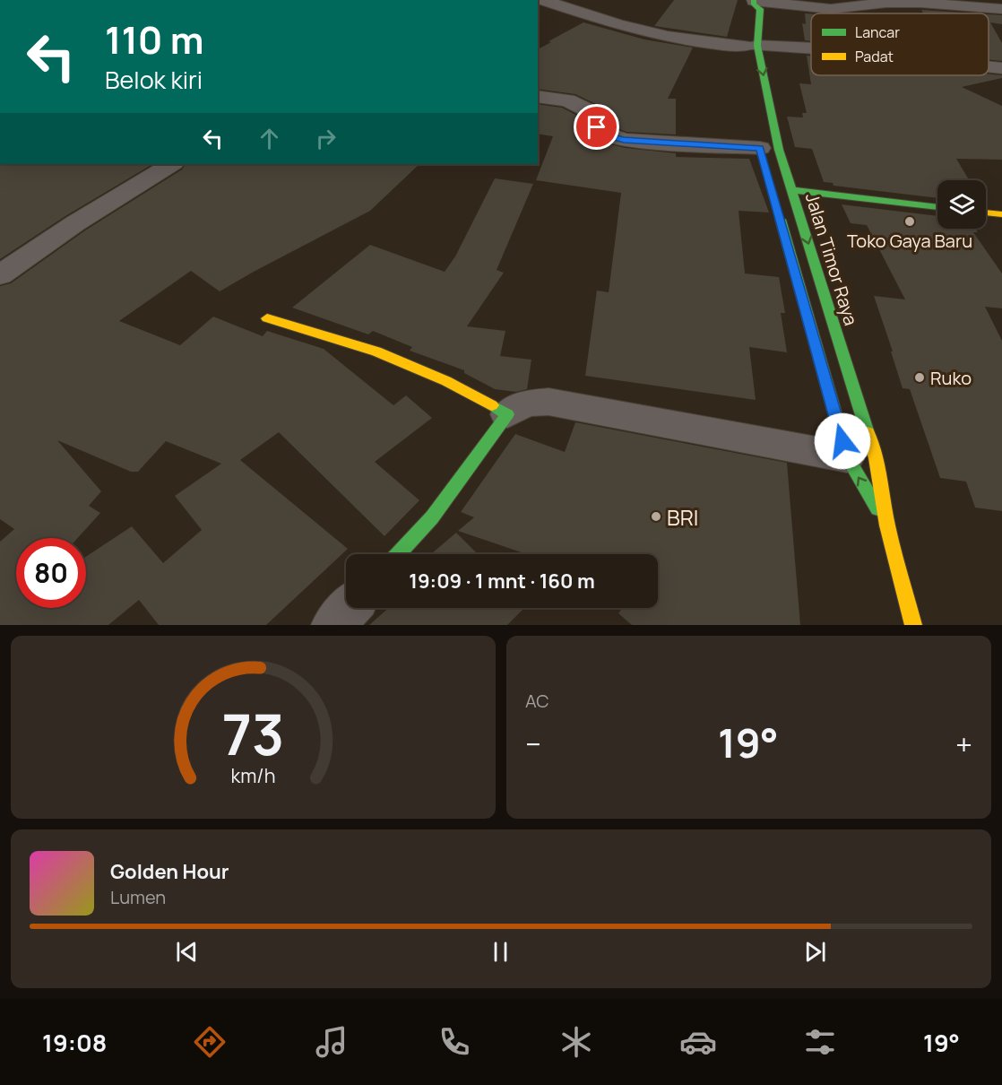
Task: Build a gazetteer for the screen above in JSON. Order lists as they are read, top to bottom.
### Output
{
  "streets": {
    "main road": ["Jalan Timor Raya"]
  },
  "places": ["Toko Gaya Baru", "Ruko", "BRI"],
  "legend": ["Lancar", "Padat"],
  "page": {
    "turn": ["110 m", "Belok kiri"],
    "limit": "80",
    "trip": "19:09 · 1 mnt · 160 m",
    "tile": "AC",
    "heat": ["−", "19°", "+"],
    "song": ["Golden Hour", "Lumen"],
    "tabs": ["19:08", "19°"],
    "gauge": ["73", "km/h"]
  }
}
